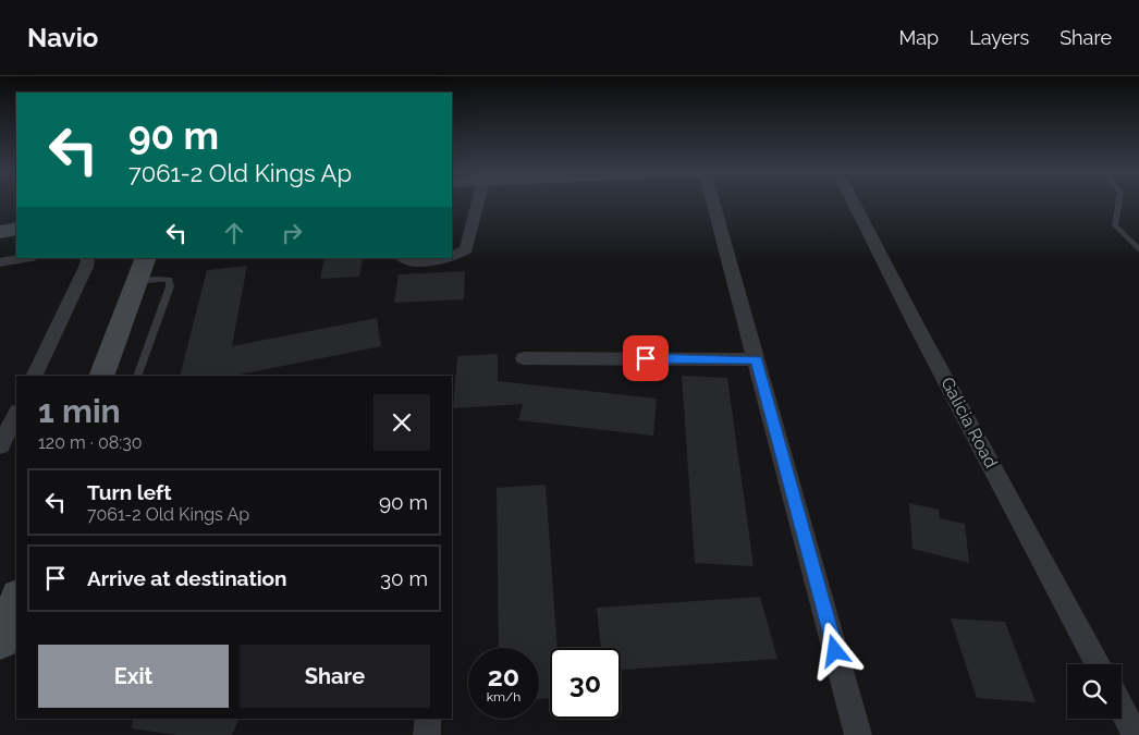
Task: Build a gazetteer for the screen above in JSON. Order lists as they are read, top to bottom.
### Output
{
  "streets": {
    "street": ["Galicia Road"]
  },
  "page": {
    "header": "Navio",
    "nav": ["Map", "Layers", "Share"],
    "turn": ["90 m", "7061-2 Old Kings Ap"],
    "heading": ["1 min", "120 m · 08:30"],
    "list": [
      {
        "name": "Turn left",
        "note": "7061-2 Old Kings Ap",
        "value": "90 m"
      },
      {
        "name": "Arrive at destination",
        "value": "30 m"
      }
    ],
    "buttons": ["Exit", "Share"],
    "speed": "20 km/h",
    "limit": "30"
  }
}
